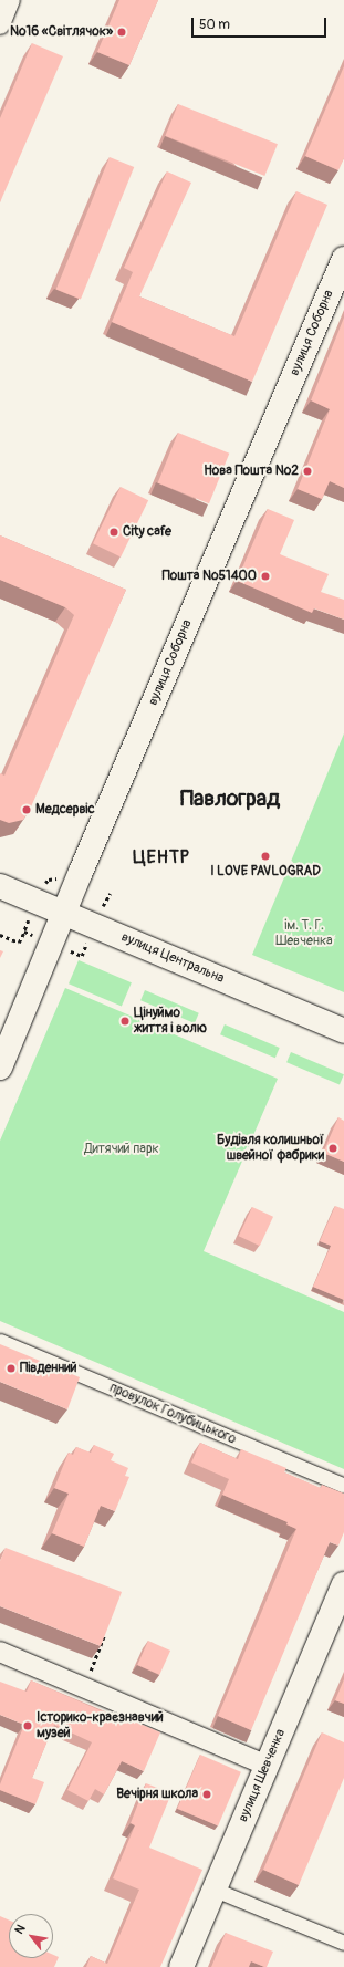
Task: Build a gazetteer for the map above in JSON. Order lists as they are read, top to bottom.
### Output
{
  "streets": {
    "street": [
      "вулиця Соборна",
      "вулиця Центральна",
      "провулок Голубицького",
      "вулиця Шевченка"
    ]
  },
  "crossings": [
    ["вулиця Соборна", "вулиця Центральна"]
  ],
  "districts": ["Павлоград", "ЦЕНТР"],
  "parks": ["ім. Т. Г. Шевченка", "Дитячий парк"],
  "places": [
    "№16 «Світлячок»",
    "Нова Пошта №2",
    "City cafe",
    "Пошта №51400",
    "Медсервіс",
    "I LOVE PAVLOGRAD",
    "Цінуймо життя і волю",
    "Будівля колишньої швейної фабрики",
    "Пiвденний",
    "Історико-краєзнавчий музей",
    "Вечірня школа"
  ],
  "scale_bar": "50 m",
  "north": "top left"
}
